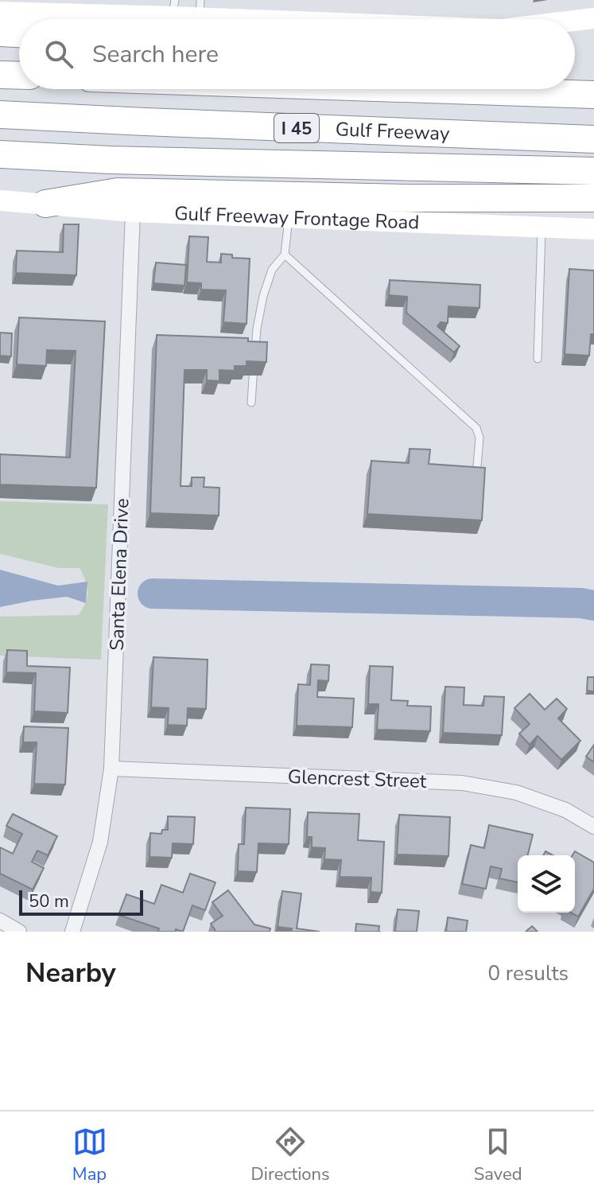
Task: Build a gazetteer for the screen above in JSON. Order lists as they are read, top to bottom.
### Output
{
  "streets": {
    "highway": ["I 45", "Gulf Freeway"],
    "main road": ["Gulf Freeway Frontage Road"],
    "street": ["Santa Elena Drive", "Glencrest Street"]
  },
  "crossings": [
    ["Gulf Freeway Frontage Road", "Santa Elena Drive"],
    ["Santa Elena Drive", "Glencrest Street"]
  ],
  "scale_bar": "50 m",
  "page": {
    "search": "Search here",
    "scale": "50 m",
    "heading": ["Nearby", "0 results"],
    "nav": ["Map", "Directions", "Saved"]
  }
}
